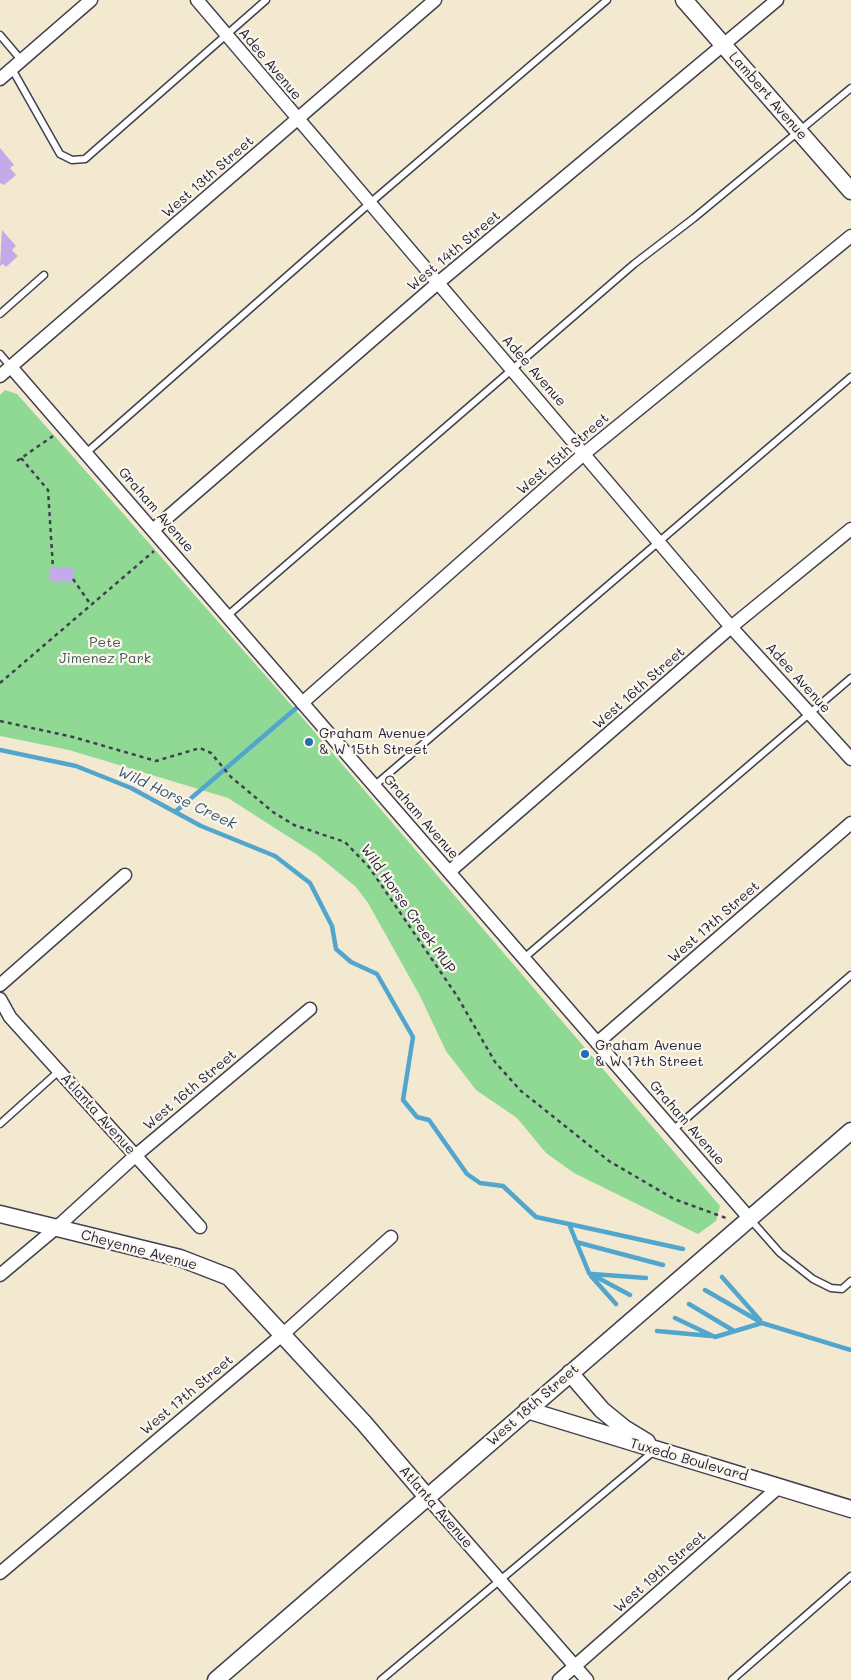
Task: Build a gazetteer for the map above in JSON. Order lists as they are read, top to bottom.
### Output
{
  "streets": {
    "street": [
      "Adee Avenue",
      "Lambert Avenue",
      "West 13th Street",
      "West 14th Street",
      "West 15th Street",
      "Graham Avenue",
      "West 16th Street",
      "West 17th Street",
      "Atlanta Avenue",
      "Cheyenne Avenue",
      "West 18th Street",
      "Tuxedo Boulevard",
      "West 19th Street"
    ],
    "path": ["Wild Horse Creek MUP"]
  },
  "crossings": [
    ["Adee Avenue", "West 13th Street"],
    ["Adee Avenue", "West 14th Street"],
    ["Adee Avenue", "West 15th Street"],
    ["Adee Avenue", "West 16th Street"],
    ["Lambert Avenue", "West 14th Street"],
    ["West 13th Street", "Graham Avenue"],
    ["West 14th Street", "Graham Avenue"],
    ["West 15th Street", "Graham Avenue"],
    ["Graham Avenue", "West 16th Street"],
    ["Graham Avenue", "Wild Horse Creek MUP"],
    ["Graham Avenue", "West 17th Street"],
    ["Graham Avenue", "West 18th Street"],
    ["West 16th Street", "Atlanta Avenue"],
    ["West 16th Street", "Cheyenne Avenue"],
    ["Wild Horse Creek MUP", "West 18th Street"],
    ["West 17th Street", "Atlanta Avenue"],
    ["West 17th Street", "Cheyenne Avenue"],
    ["Atlanta Avenue", "Cheyenne Avenue"],
    ["Atlanta Avenue", "West 18th Street"],
    ["Atlanta Avenue", "West 19th Street"],
    ["West 18th Street", "Tuxedo Boulevard"],
    ["Tuxedo Boulevard", "West 19th Street"]
  ],
  "water": ["Wild Horse Creek"],
  "parks": ["Pete Jimenez Park"],
  "places": ["Graham Avenue & W 15th Street", "Graham Avenue & W 17th Street"]
}
